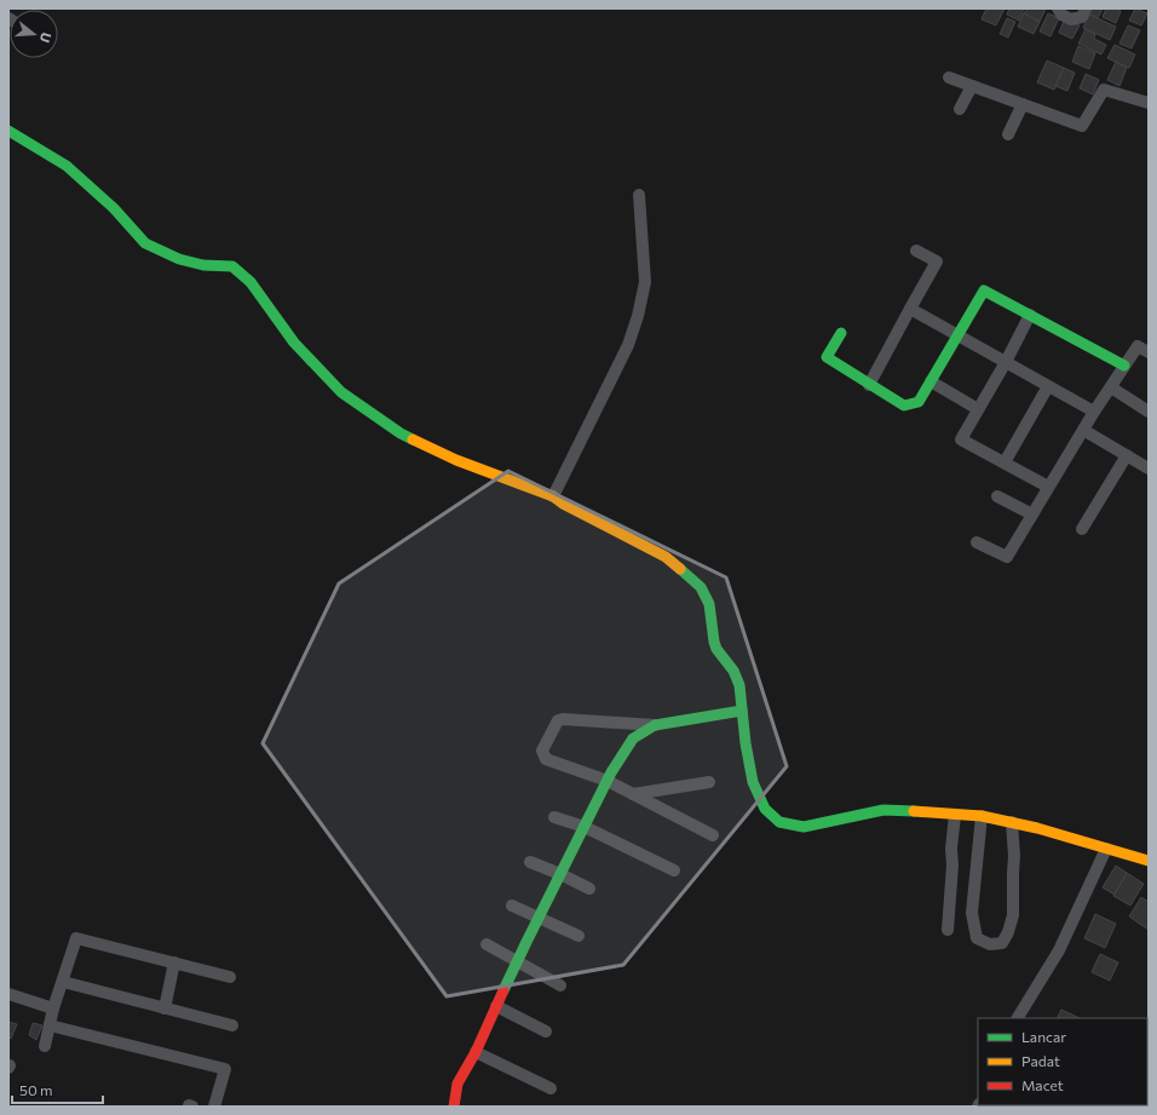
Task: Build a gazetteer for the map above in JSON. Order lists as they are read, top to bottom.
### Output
{
  "legend": ["Lancar", "Padat", "Macet"],
  "scale_bar": "50 m",
  "north": "right"
}
